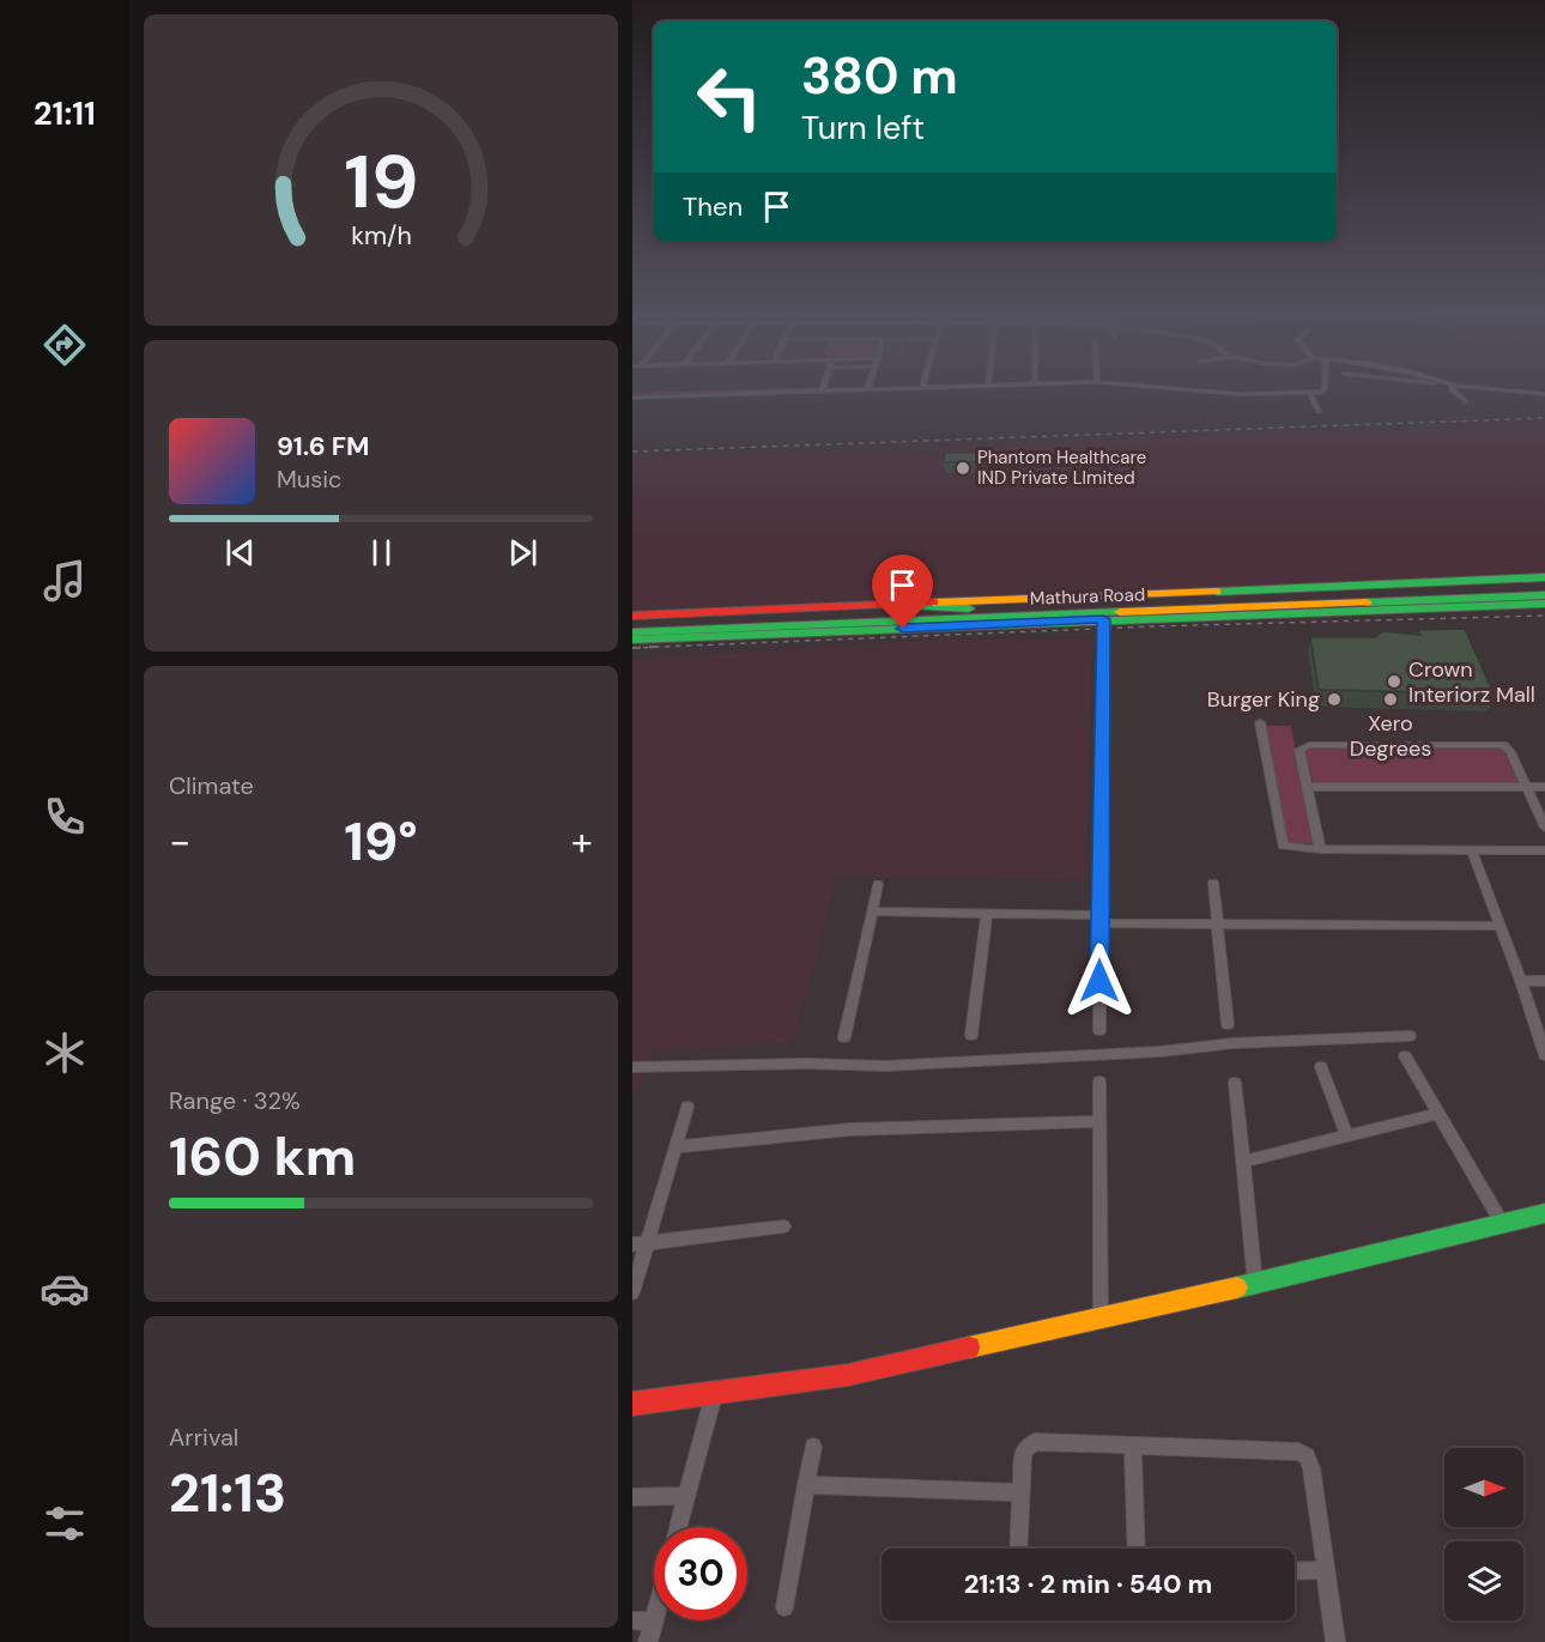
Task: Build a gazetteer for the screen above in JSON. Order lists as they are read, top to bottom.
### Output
{
  "streets": {
    "main road": ["Mathura Road"]
  },
  "places": [
    "Phantom Healthcare IND Private LImited",
    "Crown Interiorz Mall",
    "Burger King",
    "Xero Degrees"
  ],
  "north": "right",
  "page": {
    "tabs": "21:11",
    "turn": ["380 m", "Turn left"],
    "then": "Then",
    "song": ["91.6 FM", "Music"],
    "tile": [
      "Climate",
      ["Range · 32%", "160 km"],
      ["Arrival", "21:13"]
    ],
    "heat": ["−", "19°", "+"],
    "limit": "30",
    "trip": "21:13 · 2 min · 540 m",
    "gauge": ["19", "km/h"]
  }
}
